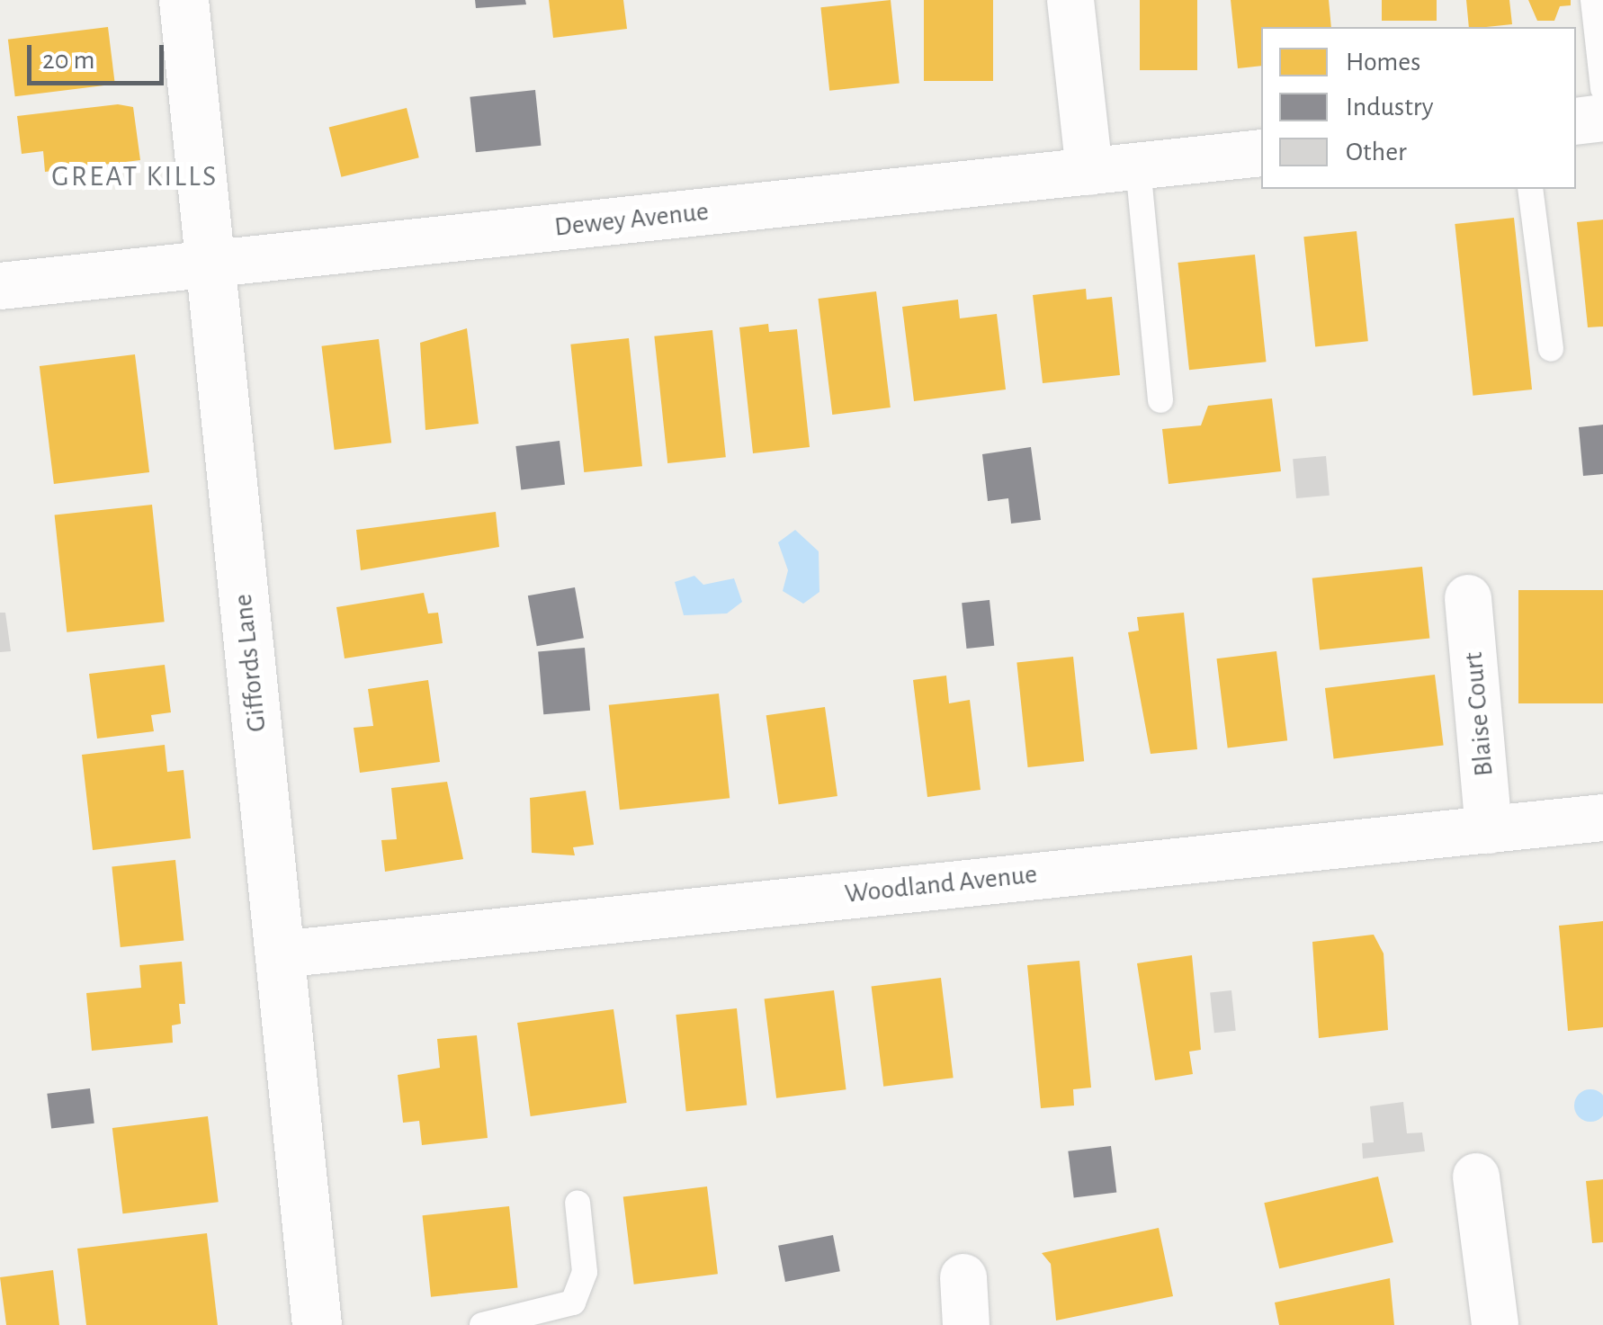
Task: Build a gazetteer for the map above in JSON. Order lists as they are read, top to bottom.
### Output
{
  "streets": {
    "street": [
      "Dewey Avenue",
      "Giffords Lane",
      "Blaise Court",
      "Woodland Avenue"
    ]
  },
  "crossings": [
    ["Dewey Avenue", "Giffords Lane"],
    ["Giffords Lane", "Woodland Avenue"],
    ["Blaise Court", "Woodland Avenue"]
  ],
  "districts": ["GREAT KILLS"],
  "legend": ["Homes", "Industry", "Other"],
  "scale_bar": "20 m"
}
